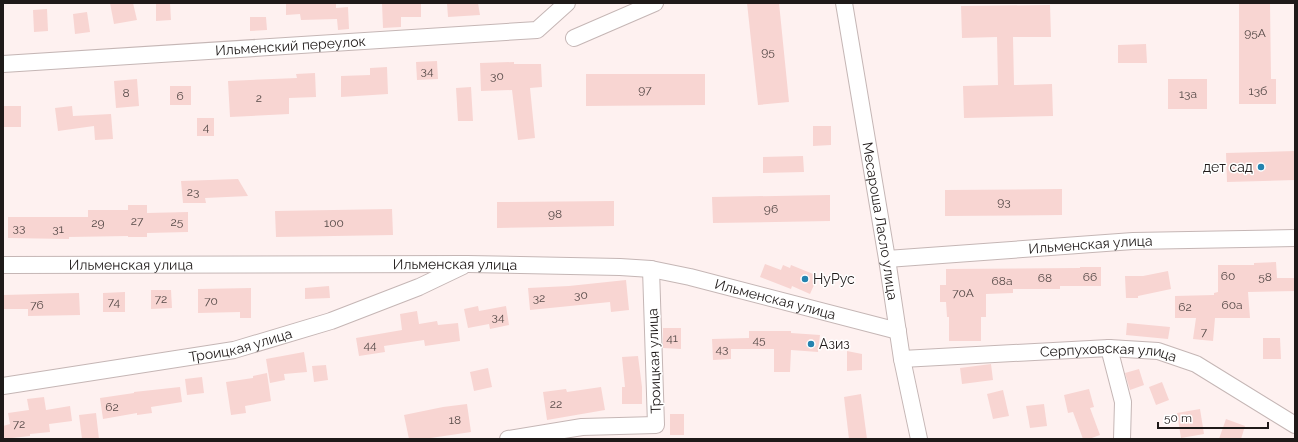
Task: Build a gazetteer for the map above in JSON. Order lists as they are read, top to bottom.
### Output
{
  "streets": {
    "street": [
      "Ильменский переулок",
      "Месароша Ласло улица",
      "Ильменская улица",
      "Троицкая улица",
      "Серпуховская улица"
    ]
  },
  "crossings": [
    ["Месароша Ласло улица", "Ильменская улица"],
    ["Месароша Ласло улица", "Серпуховская улица"],
    ["Ильменская улица", "Троицкая улица"]
  ],
  "places": ["дет сад", "НуРус", "Азиз"],
  "house_numbers": [
    "95А",
    "95",
    "34",
    "30",
    "97",
    "13б",
    "8",
    "13а",
    "6",
    "2",
    "4",
    "23",
    "93",
    "96",
    "98",
    "27",
    "25",
    "29",
    "100",
    "33",
    "31",
    "60",
    "66",
    "58",
    "68",
    "68а",
    "70А",
    "30",
    "32",
    "72",
    "70",
    "74",
    "76",
    "60а",
    "62",
    "34",
    "7",
    "41",
    "45",
    "44",
    "43",
    "22",
    "62",
    "18",
    "72"
  ],
  "scale_bar": "50 m"
}
